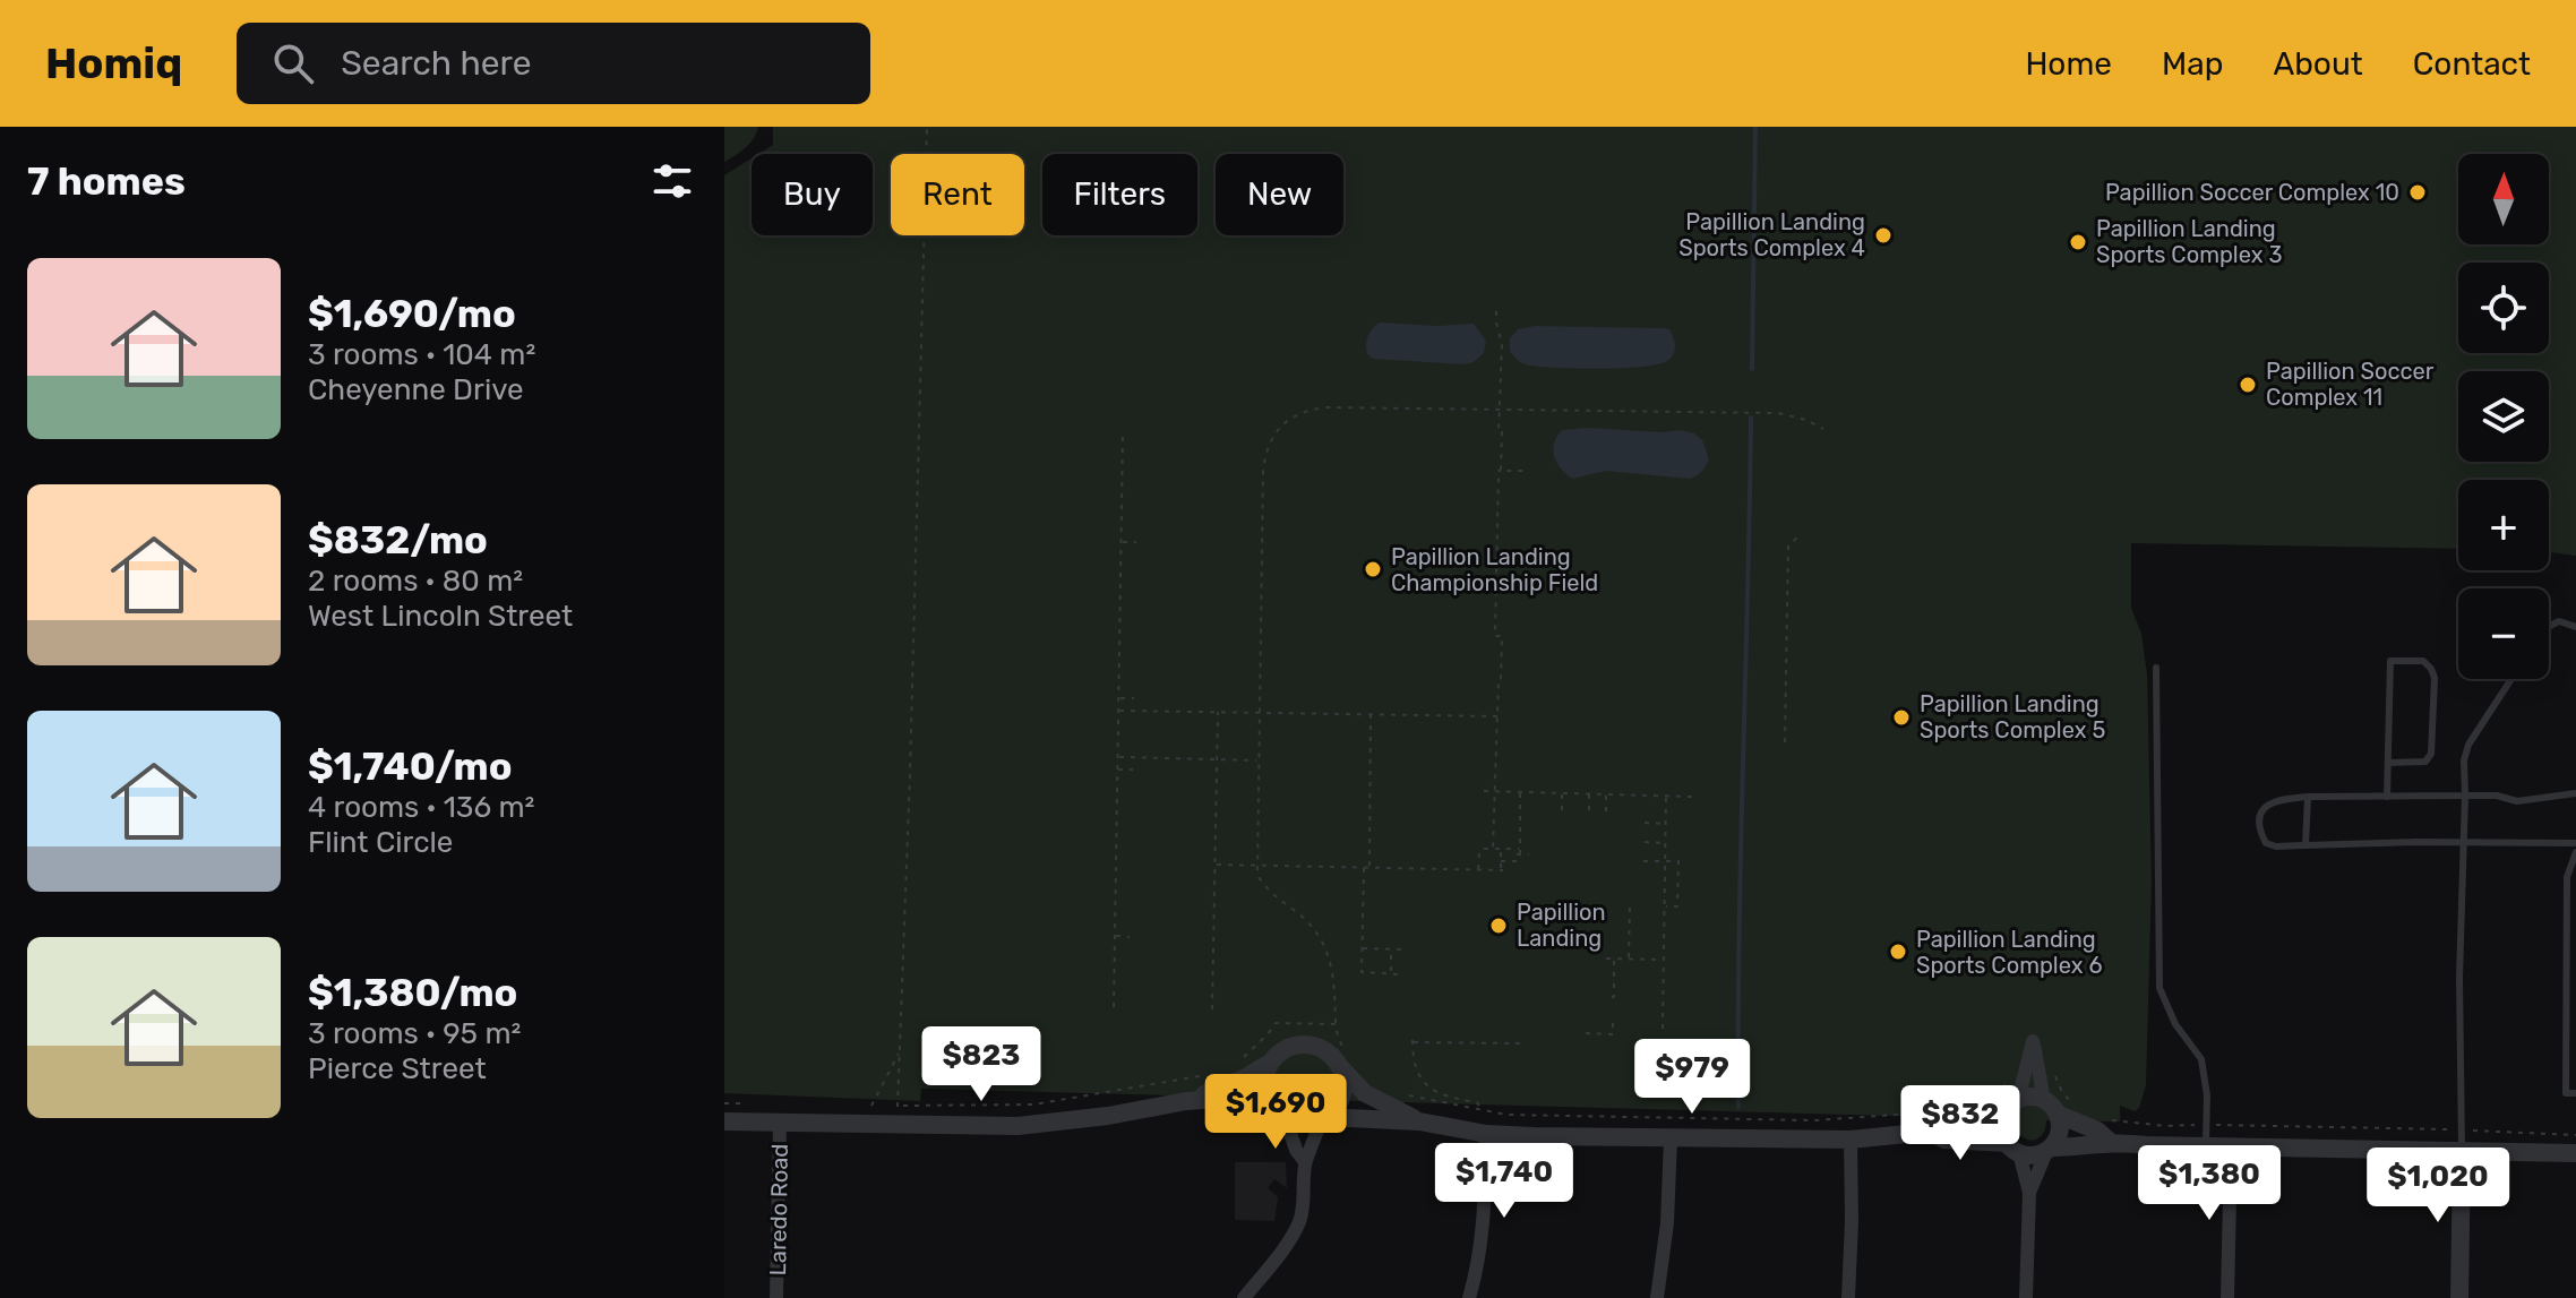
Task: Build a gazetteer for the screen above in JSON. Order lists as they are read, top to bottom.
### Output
{
  "streets": {
    "street": ["Laredo Road"]
  },
  "places": [
    "Papillion Soccer Complex 10",
    "Papillion Landing Sports Complex 4",
    "Papillion Landing Sports Complex 3",
    "Papillion Soccer Complex 11",
    "Papillion Landing Championship Field",
    "Papillion Landing Sports Complex 5",
    "Papillion Landing",
    "Papillion Landing Sports Complex 6"
  ],
  "north": "top",
  "page": {
    "header": "Homiq",
    "search": "Search here",
    "nav": [
      "Home",
      "Map",
      "About",
      "Contact"
    ],
    "heading": "7 homes",
    "map_buttons": ["+", "−"],
    "chip": [
      "Buy",
      "Rent",
      "Filters",
      "New"
    ],
    "list": [
      {
        "name": "$1,690/mo",
        "note": "3 rooms · 104 m² · Cheyenne Drive"
      },
      {
        "name": "$832/mo",
        "note": "2 rooms · 80 m² · West Lincoln Street"
      },
      {
        "name": "$1,740/mo",
        "note": "4 rooms · 136 m² · Flint Circle"
      },
      {
        "name": "$1,380/mo",
        "note": "3 rooms · 95 m² · Pierce Street"
      }
    ],
    "price": [
      "$823",
      "$979",
      "$1,690",
      "$832",
      "$1,740",
      "$1,380",
      "$1,020"
    ]
  }
}
